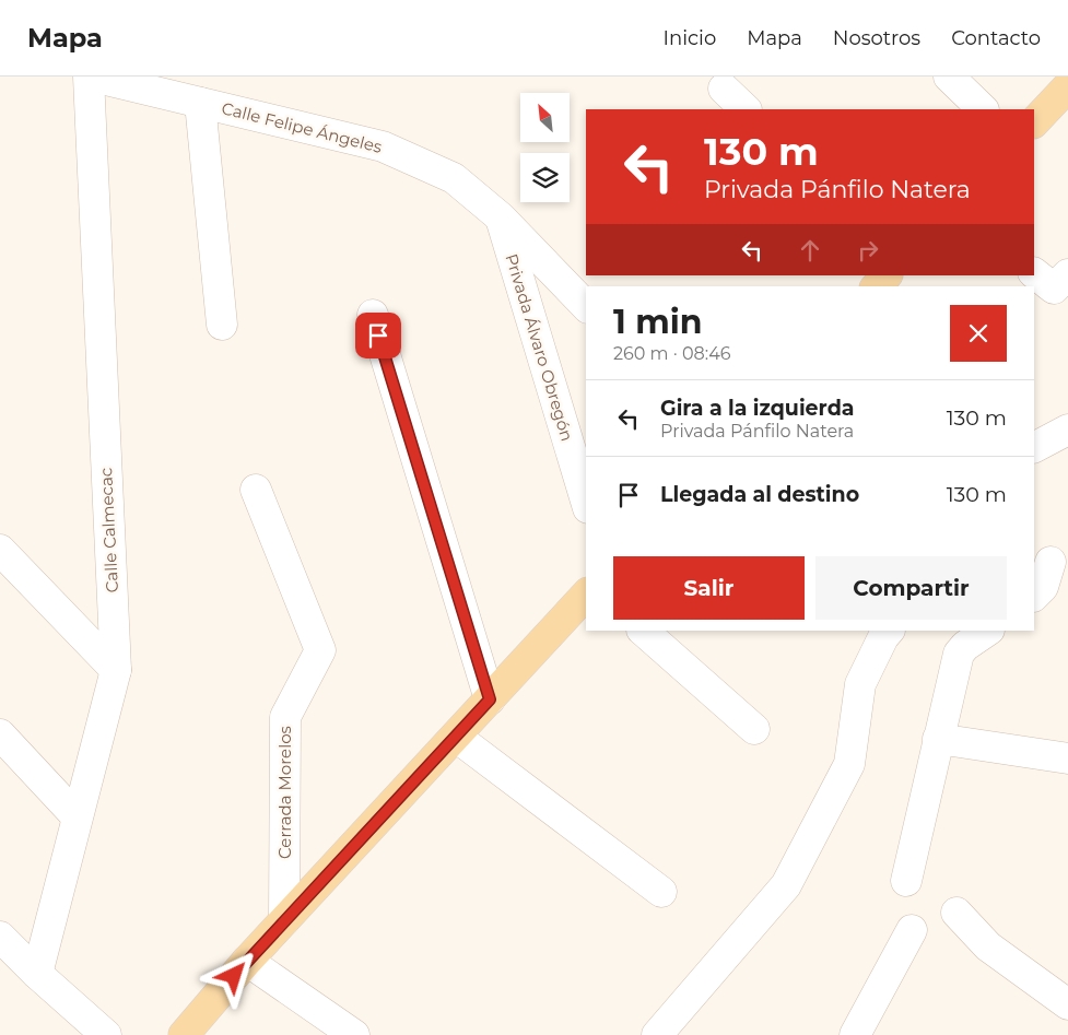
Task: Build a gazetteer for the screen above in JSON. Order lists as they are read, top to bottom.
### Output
{
  "streets": {
    "street": [
      "Calle Felipe Ángeles",
      "Privada Álvaro Obregón",
      "Calle Calmecac",
      "Cerrada Morelos"
    ]
  },
  "crossings": [
    ["Calle Felipe Ángeles", "Privada Álvaro Obregón"],
    ["Calle Felipe Ángeles", "Calle Calmecac"]
  ],
  "north": "top left",
  "page": {
    "header": "Mapa",
    "nav": [
      "Inicio",
      "Mapa",
      "Nosotros",
      "Contacto"
    ],
    "turn": ["130 m", "Privada Pánfilo Natera"],
    "heading": ["1 min", "260 m · 08:46"],
    "list": [
      {
        "name": "Gira a la izquierda",
        "note": "Privada Pánfilo Natera",
        "value": "130 m"
      },
      {
        "name": "Llegada al destino",
        "value": "130 m"
      }
    ],
    "buttons": ["Salir", "Compartir"]
  }
}
